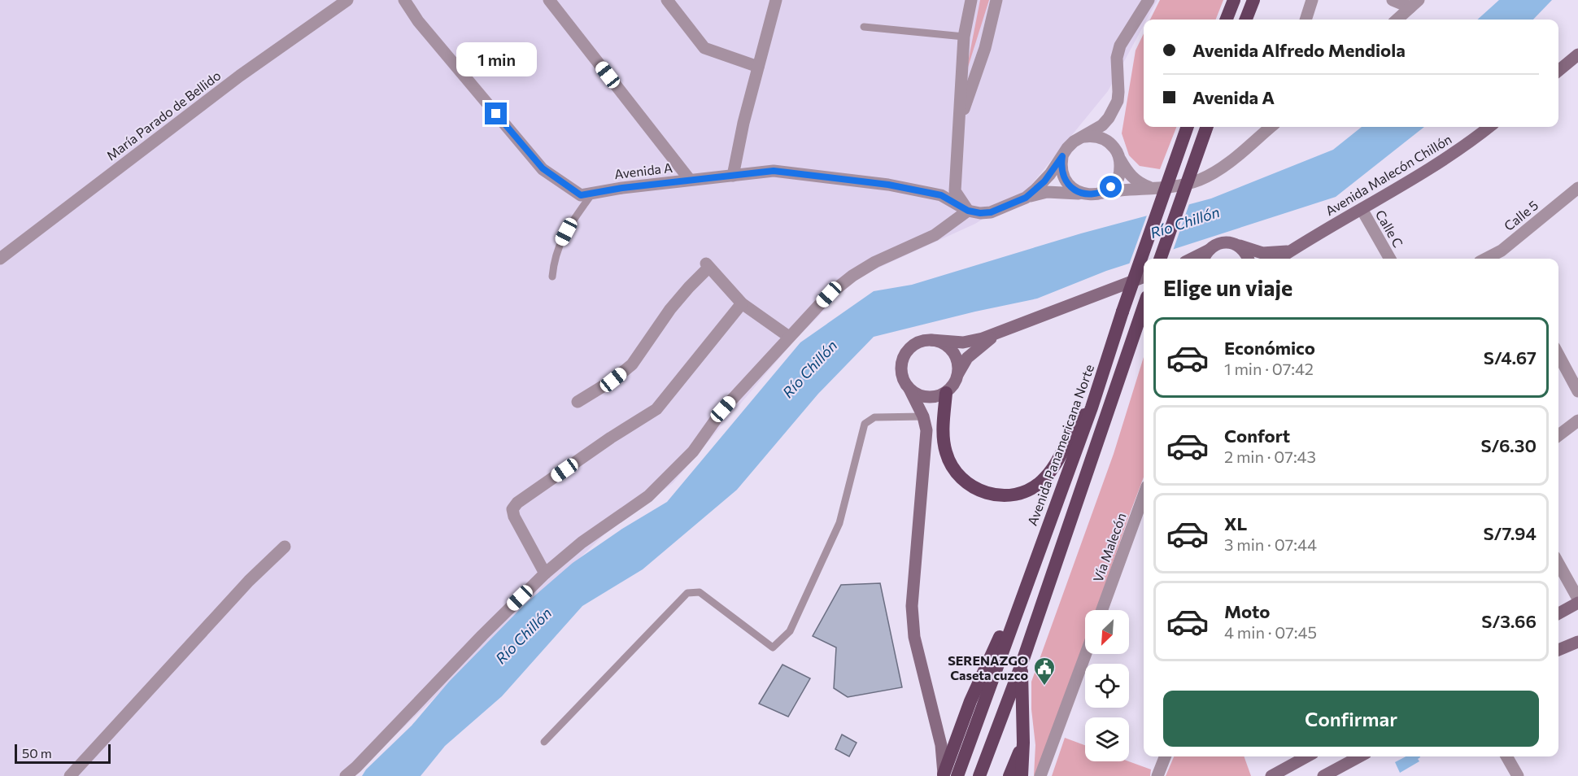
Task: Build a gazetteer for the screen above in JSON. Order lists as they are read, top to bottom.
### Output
{
  "streets": {
    "highway": ["Avenida Panamericana Norte"],
    "main road": ["Avenida Malecón Chillón"],
    "street": [
      "María Parado de Bellido",
      "Avenida A",
      "Calle 5",
      "Calle C",
      "Vía Malecón"
    ]
  },
  "crossings": [
    ["Avenida Malecón Chillón", "Calle C"]
  ],
  "water": ["Río Chillón"],
  "places": {
    "public building": ["SERENAZGO Caseta cuzco"]
  },
  "scale_bar": "50 m",
  "north": "bottom left",
  "page": {
    "banner": ["Avenida Alfredo Mendiola", "Avenida A"],
    "bubble": "1 min",
    "heading": "Elige un viaje",
    "list": [
      {
        "name": "Económico",
        "note": "1 min · 07:42",
        "value": "S/4.67"
      },
      {
        "name": "Confort",
        "note": "2 min · 07:43",
        "value": "S/6.30"
      },
      {
        "name": "XL",
        "note": "3 min · 07:44",
        "value": "S/7.94"
      },
      {
        "name": "Moto",
        "note": "4 min · 07:45",
        "value": "S/3.66"
      }
    ],
    "buttons": "Confirmar",
    "scale": "50 m"
  }
}
